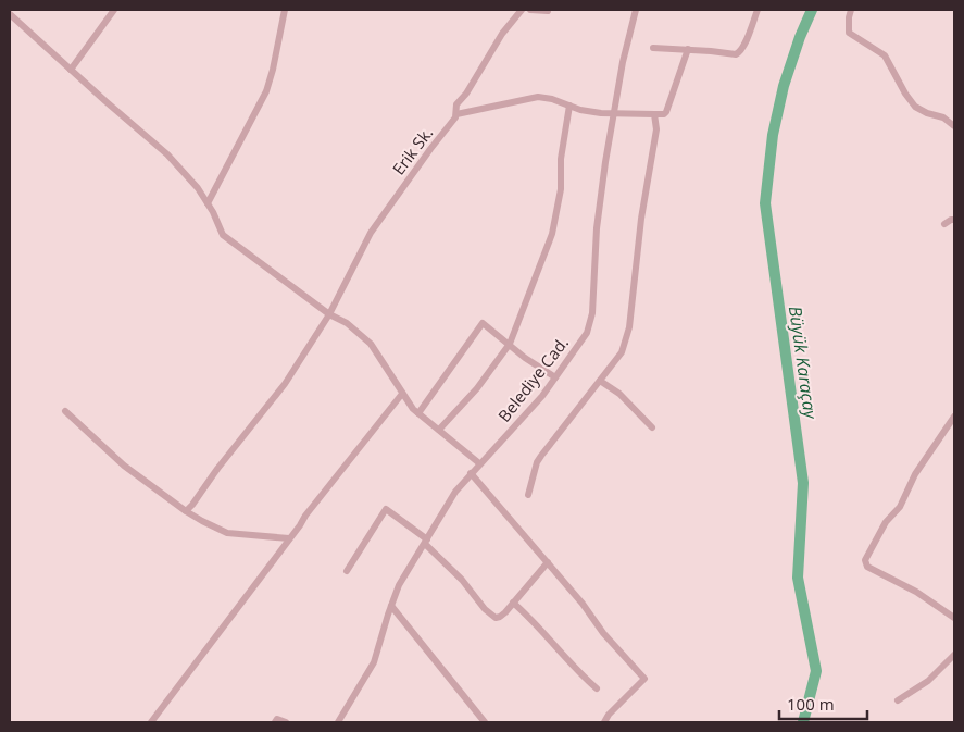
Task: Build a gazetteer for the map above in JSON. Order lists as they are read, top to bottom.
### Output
{
  "streets": {
    "street": ["Erik Sk.", "Belediye Cad."]
  },
  "water": ["Büyük Karaçay"],
  "scale_bar": "100 m"
}
